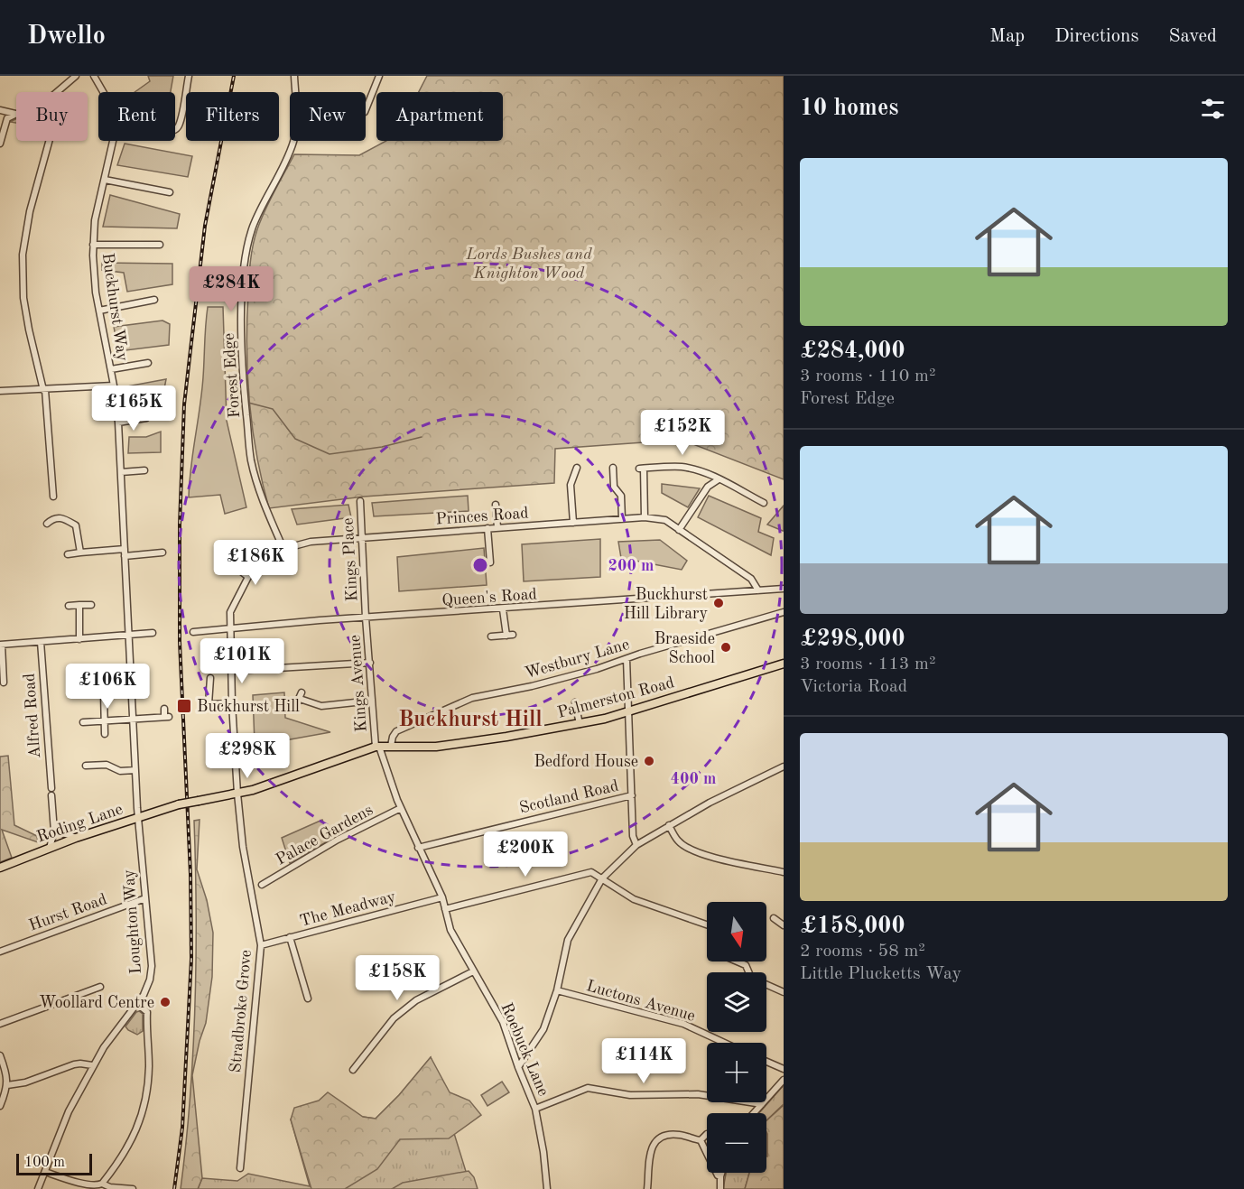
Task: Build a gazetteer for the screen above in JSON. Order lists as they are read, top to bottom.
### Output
{
  "streets": {
    "main road": ["Palmerston Road", "Roding Lane"],
    "street": [
      "Buckhurst Way",
      "Forest Edge",
      "Princes Road",
      "Kings Place",
      "Queen's Road",
      "Westbury Lane",
      "Kings Avenue",
      "Alfred Road",
      "Scotland Road",
      "Palace Gardens",
      "The Meadway",
      "Hurst Road",
      "Loughton Way",
      "Luctons Avenue",
      "Stradbroke Grove",
      "Roebuck Lane"
    ]
  },
  "crossings": [
    ["Buckhurst Way", "Loughton Way"],
    ["Forest Edge", "Princes Road"],
    ["Princes Road", "Kings Place"],
    ["Princes Road", "Queen's Road"],
    ["Princes Road", "Stradbroke Grove"],
    ["Kings Place", "Queen's Road"],
    ["Kings Place", "Kings Avenue"],
    ["Queen's Road", "Kings Avenue"],
    ["Westbury Lane", "Palmerston Road"],
    ["Kings Avenue", "Palmerston Road"],
    ["Kings Avenue", "Roebuck Lane"],
    ["Palmerston Road", "Roding Lane"],
    ["Palmerston Road", "Loughton Way"],
    ["Palmerston Road", "Stradbroke Grove"],
    ["Palmerston Road", "Roebuck Lane"],
    ["Alfred Road", "Roding Lane"],
    ["Scotland Road", "Roebuck Lane"],
    ["Roding Lane", "Loughton Way"],
    ["Palace Gardens", "Roebuck Lane"],
    ["The Meadway", "Stradbroke Grove"],
    ["The Meadway", "Roebuck Lane"],
    ["Hurst Road", "Loughton Way"]
  ],
  "districts": ["Buckhurst Hill"],
  "parks": ["Lords Bushes and Knighton Wood"],
  "places": {
    "other": [
      "Buckhurst Hill Library",
      "Braeside School",
      "Bedford House",
      "Woollard Centre"
    ],
    "transit": ["Buckhurst Hill"]
  },
  "scale_bar": "100 m",
  "north": "bottom",
  "page": {
    "header": "Dwello",
    "nav": ["Map", "Directions", "Saved"],
    "heading": "10 homes",
    "chip": [
      "Buy",
      "Rent",
      "Filters",
      "New",
      "Apartment"
    ],
    "list": [
      {
        "name": "£284,000",
        "note": "3 rooms · 110 m² · Forest Edge"
      },
      {
        "name": "£298,000",
        "note": "3 rooms · 113 m² · Victoria Road"
      },
      {
        "name": "£158,000",
        "note": "2 rooms · 58 m² · Little Plucketts Way"
      }
    ],
    "price": [
      "£284K",
      "£165K",
      "£152K",
      "£186K",
      "£101K",
      "£106K",
      "£298K",
      "£200K",
      "£158K",
      "£114K"
    ],
    "map_buttons": ["+", "−"],
    "scale": "100 m"
  },
  "rings": ["200 m", "400 m"]
}
